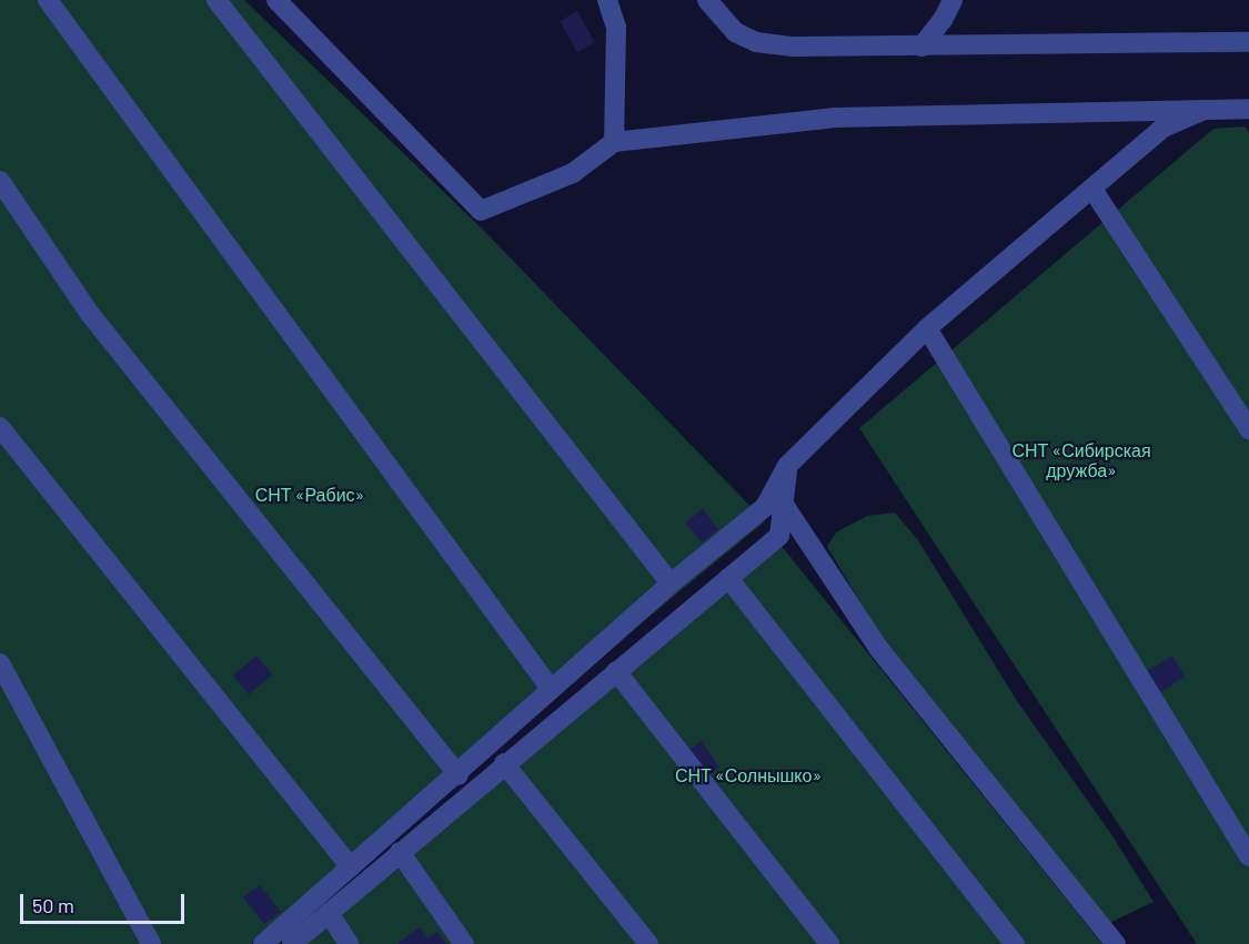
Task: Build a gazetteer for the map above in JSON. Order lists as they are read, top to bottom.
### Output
{
  "parks": ["СНТ «Сибирская дружба»", "СНТ «Рабис»", "СНТ «Солнышко»"],
  "scale_bar": "50 m"
}
